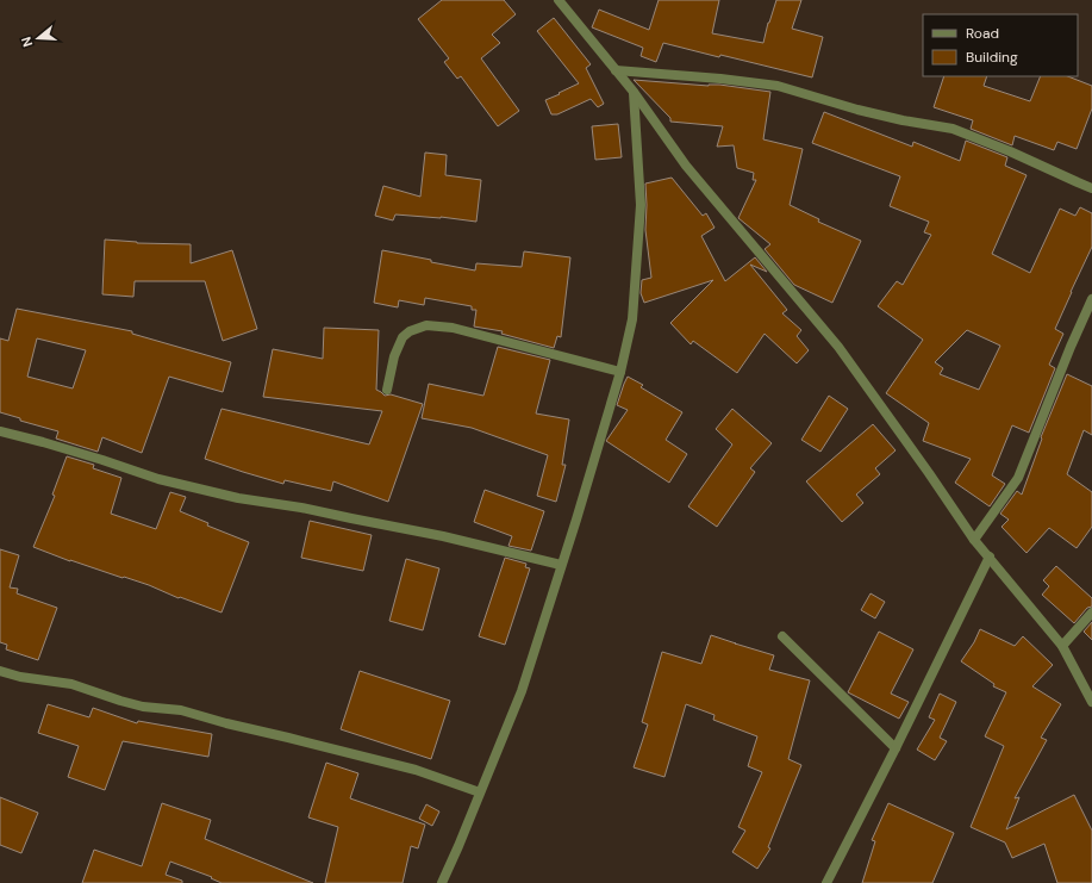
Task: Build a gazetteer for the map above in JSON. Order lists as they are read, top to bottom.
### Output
{
  "legend": ["Road", "Building"],
  "north": "left"
}
